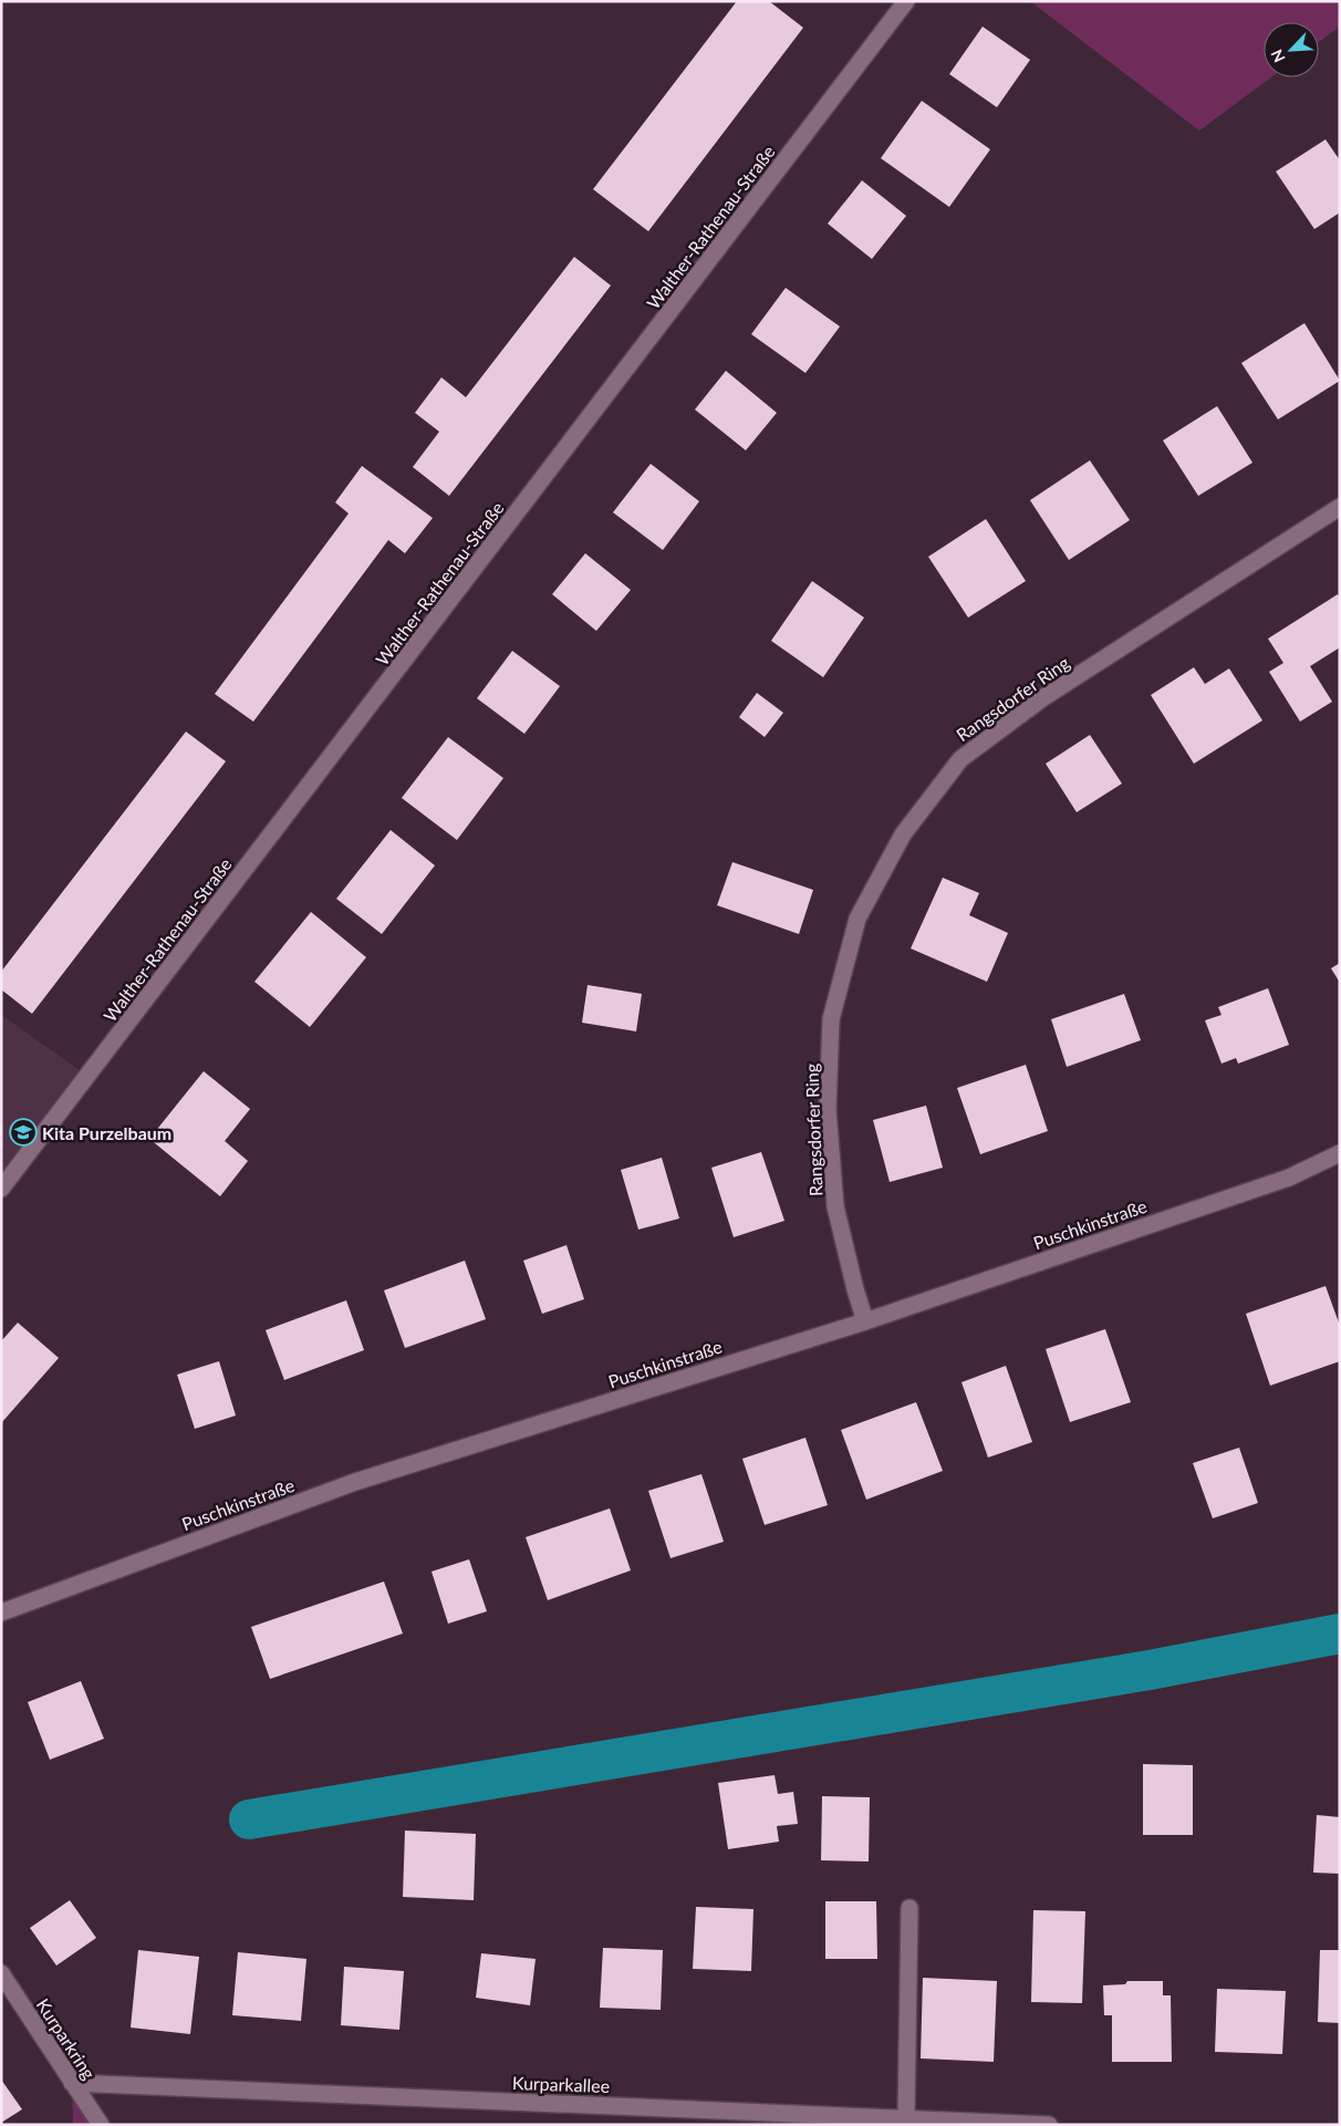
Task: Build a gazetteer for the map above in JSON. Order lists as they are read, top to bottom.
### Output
{
  "streets": {
    "street": [
      "Walther-Rathenau-Straße",
      "Rangsdorfer Ring",
      "Puschkinstraße",
      "Kurparkring",
      "Kurparkallee"
    ]
  },
  "crossings": [
    ["Rangsdorfer Ring", "Puschkinstraße"],
    ["Kurparkring", "Kurparkallee"]
  ],
  "places": {
    "school or university": ["Kita Purzelbaum"]
  },
  "north": "bottom left"
}
